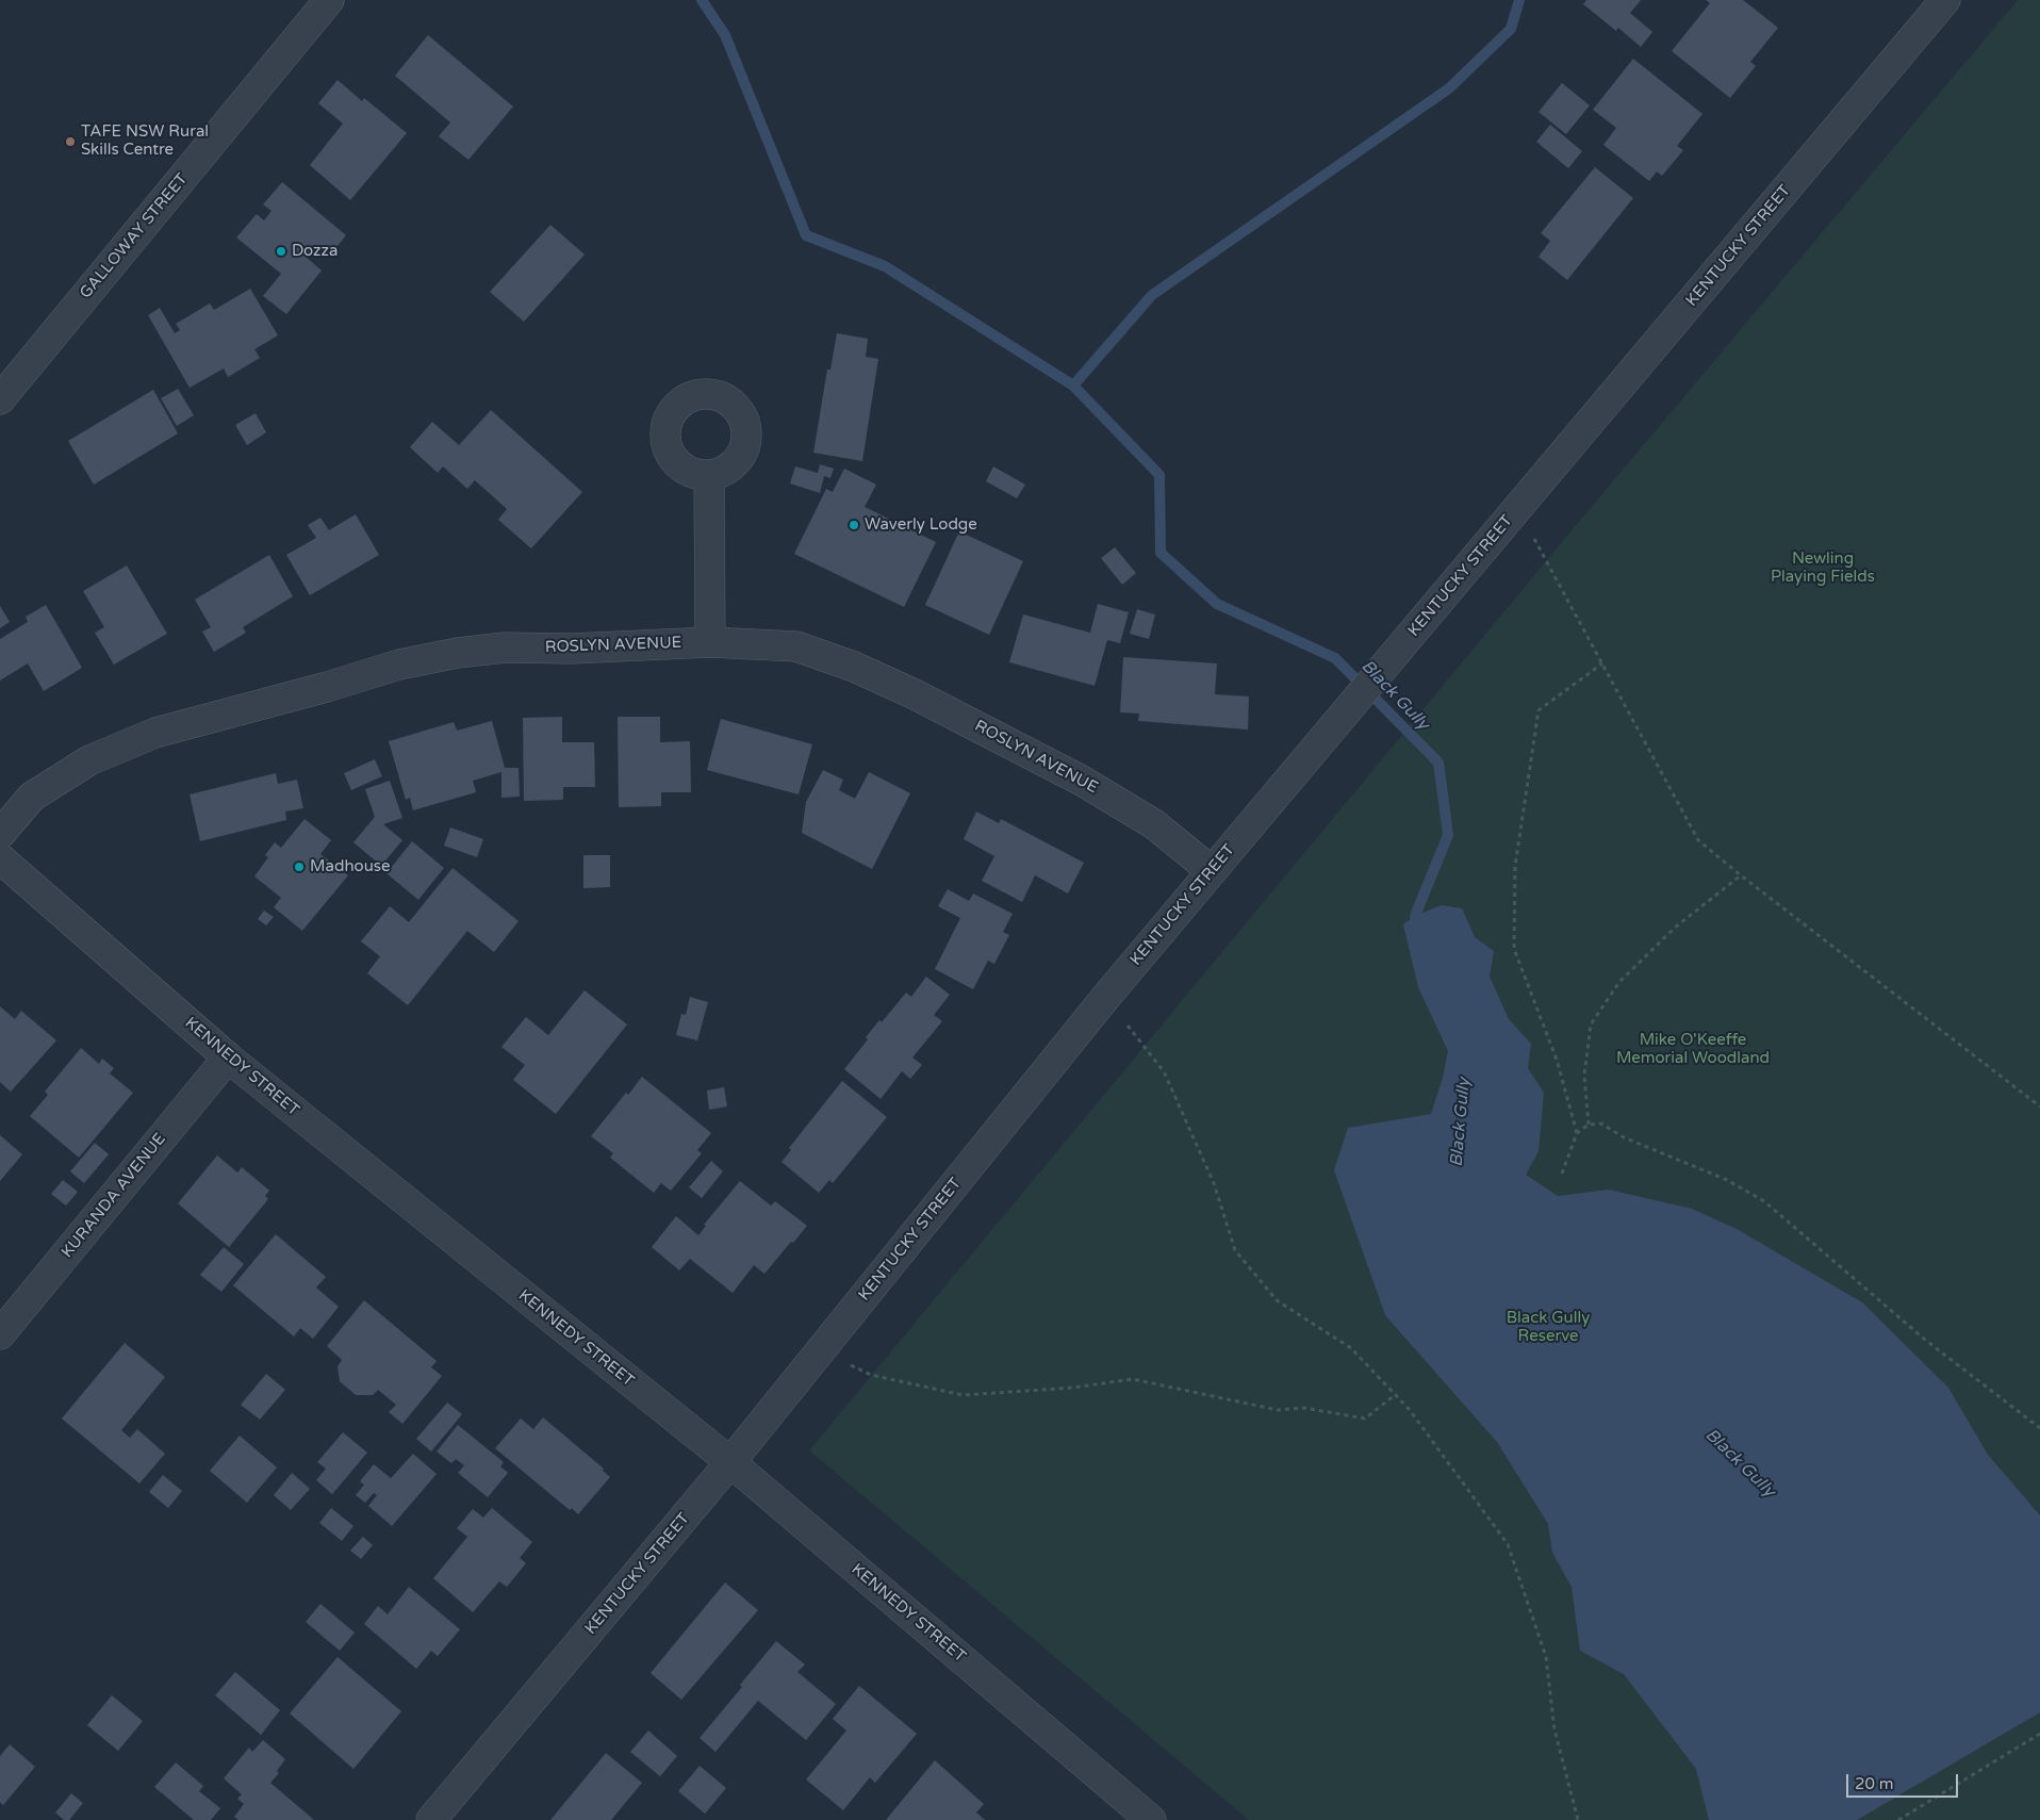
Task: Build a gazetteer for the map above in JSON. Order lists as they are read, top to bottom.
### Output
{
  "streets": {
    "street": [
      "GALLOWAY STREET",
      "KENTUCKY STREET",
      "ROSLYN AVENUE",
      "KENNEDY STREET",
      "KURANDA AVENUE"
    ]
  },
  "crossings": [
    ["KENTUCKY STREET", "ROSLYN AVENUE"],
    ["KENTUCKY STREET", "KENNEDY STREET"],
    ["KENNEDY STREET", "KURANDA AVENUE"]
  ],
  "water": ["Black Gully"],
  "parks": ["Newling Playing Fields", "Mike O'Keeffe Memorial Woodland", "Black Gully Reserve"],
  "places": [
    "TAFE NSW Rural Skills Centre",
    "Dozza",
    "Waverly Lodge",
    "Madhouse"
  ],
  "scale_bar": "20 m"
}
